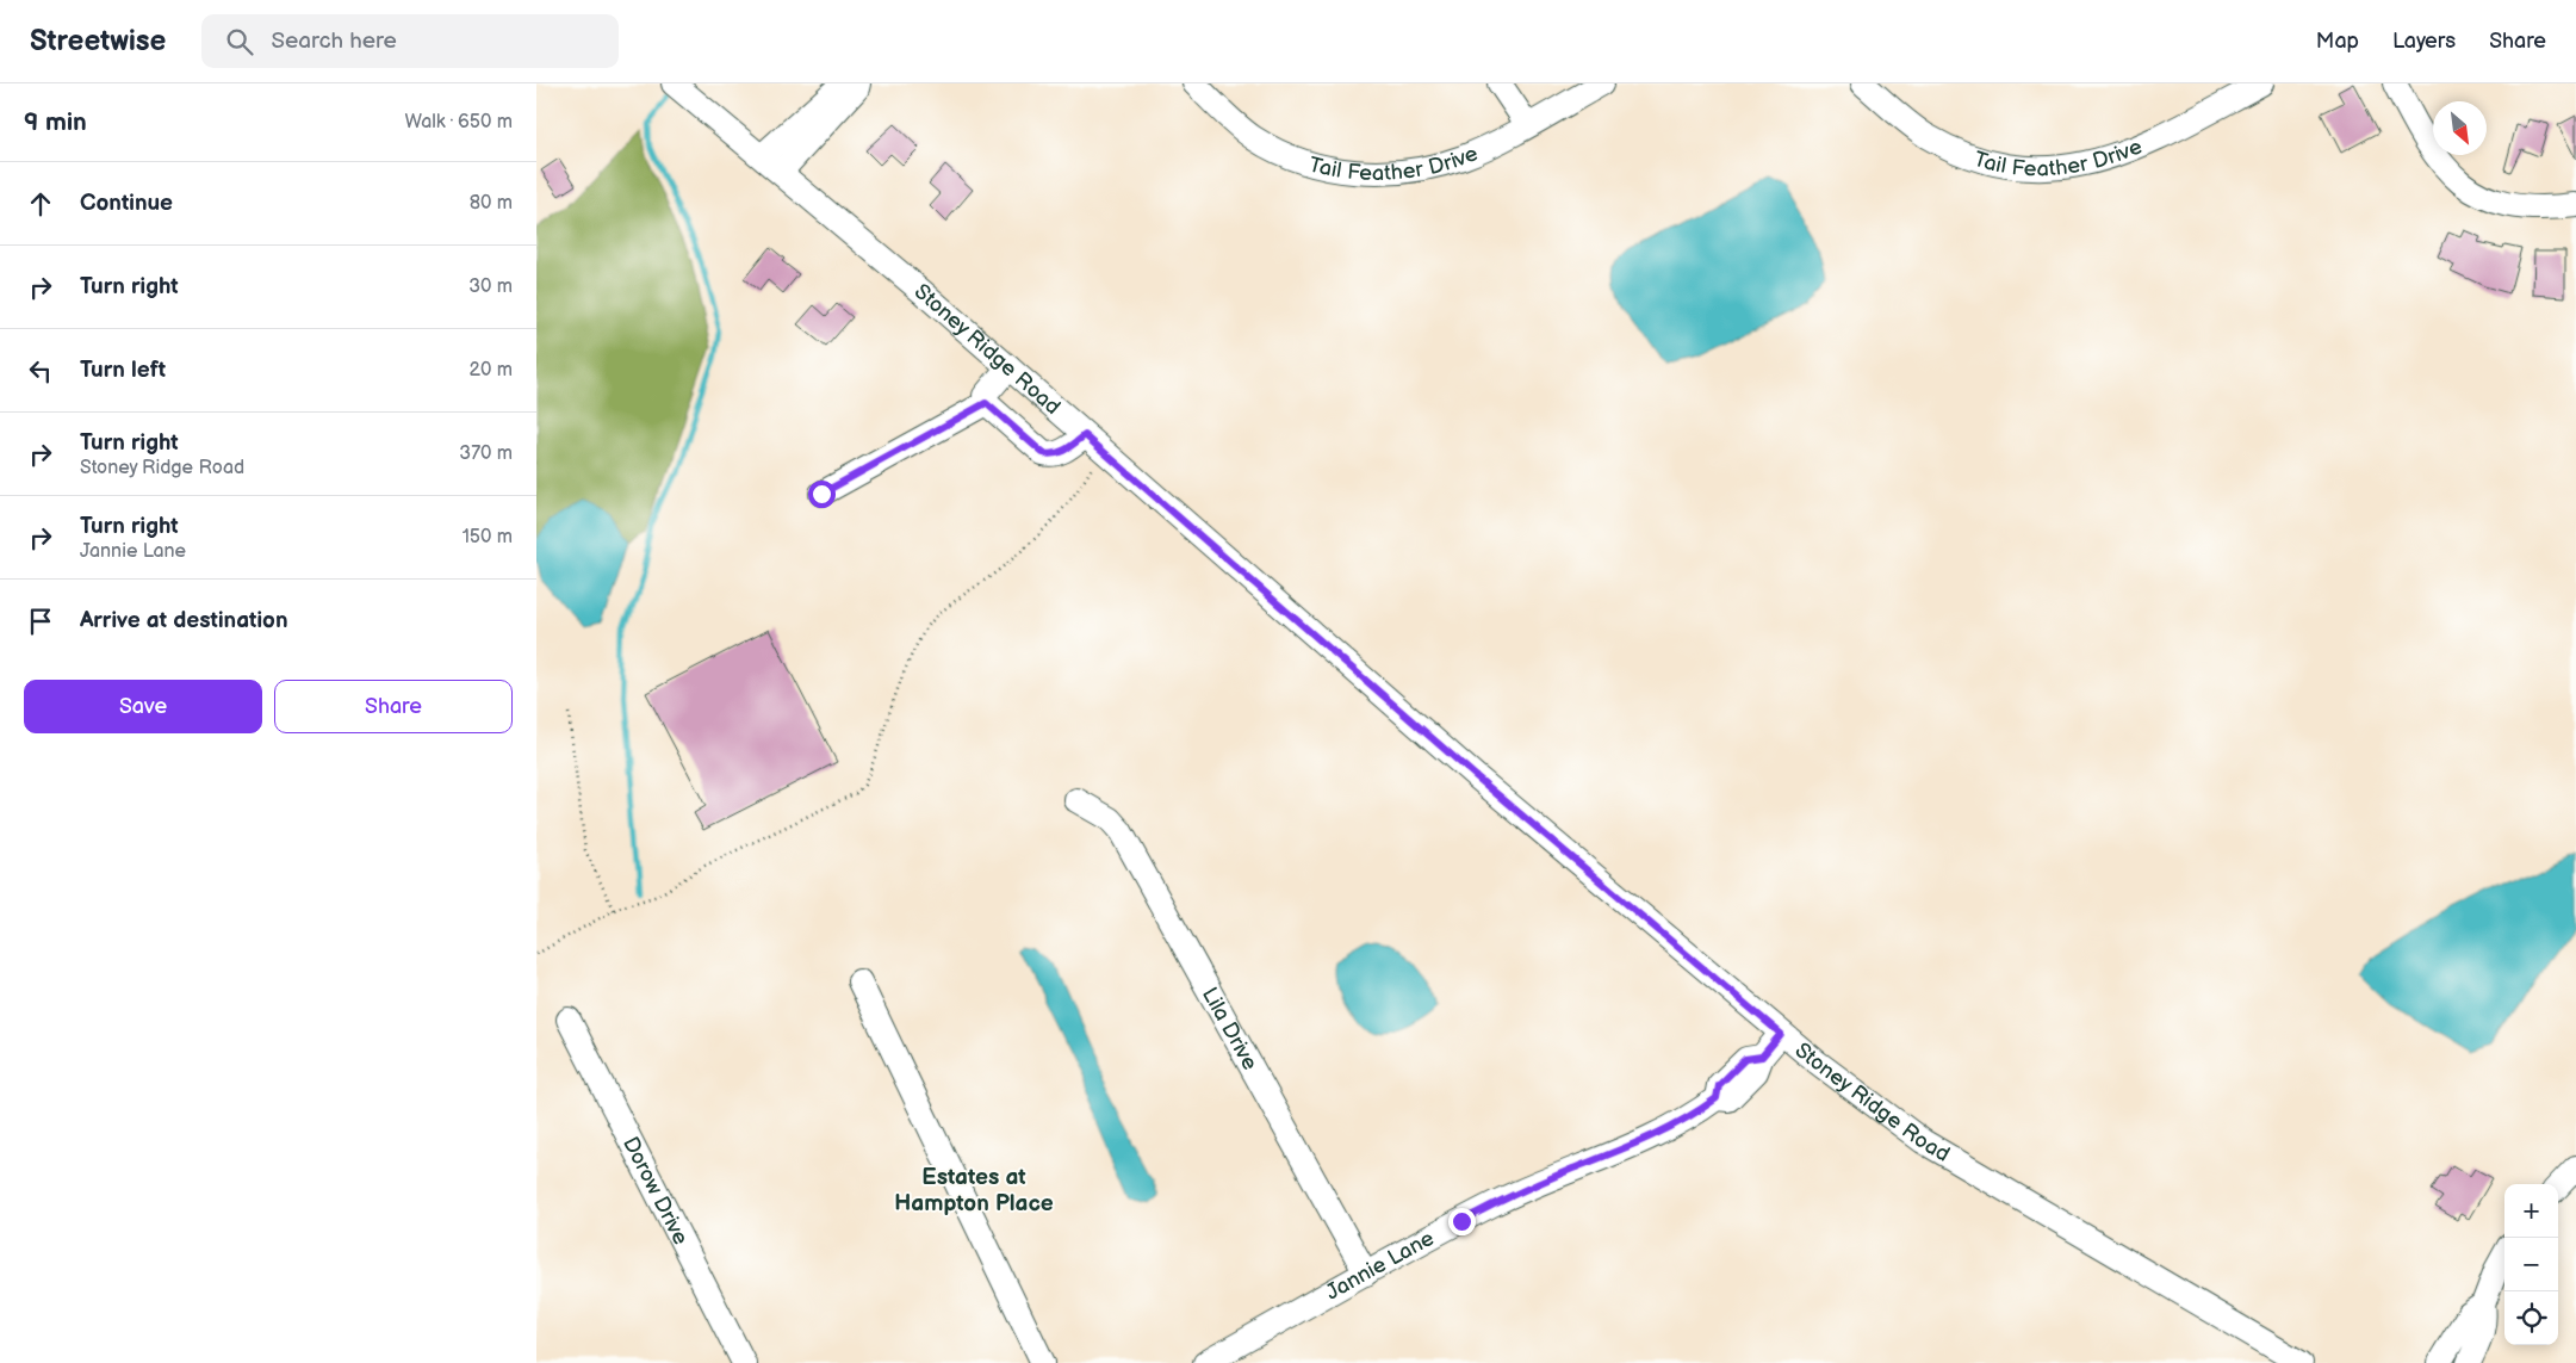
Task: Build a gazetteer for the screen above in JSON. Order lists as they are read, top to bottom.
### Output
{
  "streets": {
    "street": [
      "Tail Feather Drive",
      "Stoney Ridge Road",
      "Lila Drive",
      "Dorow Drive",
      "Jannie Lane"
    ]
  },
  "crossings": [
    ["Stoney Ridge Road", "Jannie Lane"],
    ["Lila Drive", "Jannie Lane"]
  ],
  "districts": ["Estates at Hampton Place"],
  "north": "bottom right",
  "page": {
    "header": "Streetwise",
    "search": "Search here",
    "nav": ["Map", "Layers", "Share"],
    "heading": ["9 min", "Walk · 650 m"],
    "list": [
      ["Continue", "80 m"],
      ["Turn right", "30 m"],
      ["Turn left", "20 m"],
      ["Turn right", "Stoney Ridge Road", "370 m"],
      ["Turn right", "Jannie Lane", "150 m"],
      "Arrive at destination"
    ],
    "buttons": ["Save", "Share"],
    "map_buttons": ["+", "−"]
  }
}
